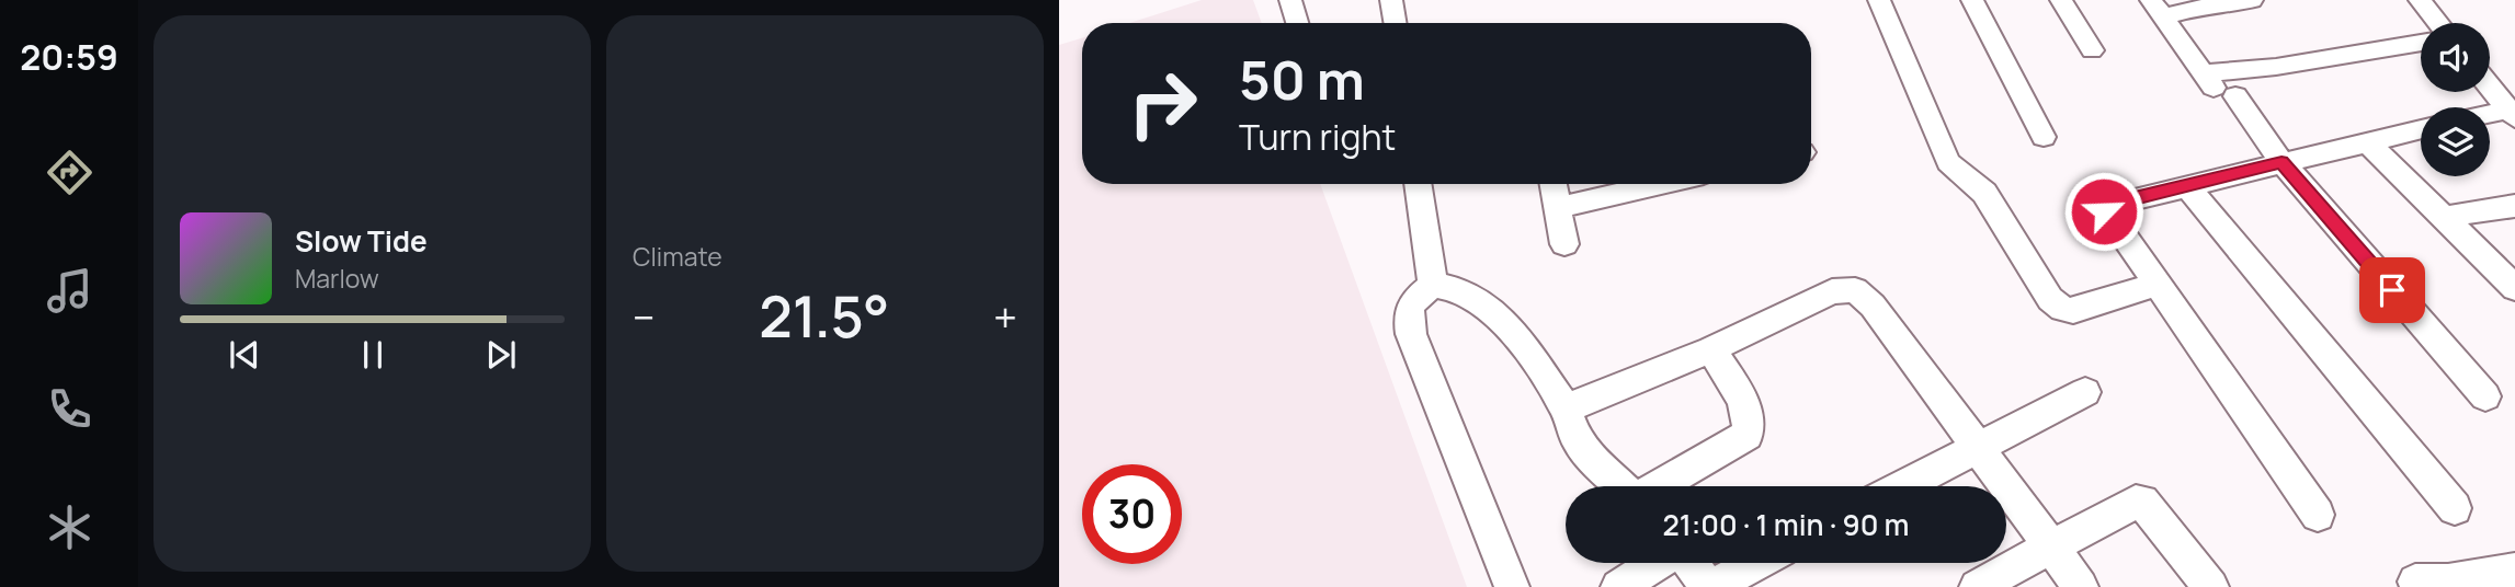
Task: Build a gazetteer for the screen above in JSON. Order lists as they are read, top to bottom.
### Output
{
  "page": {
    "tabs": "20:59",
    "tile": "Climate",
    "turn": ["50 m", "Turn right"],
    "song": ["Slow Tide", "Marlow"],
    "heat": ["−", "21.5°", "+"],
    "limit": "30",
    "trip": "21:00 · 1 min · 90 m"
  }
}
